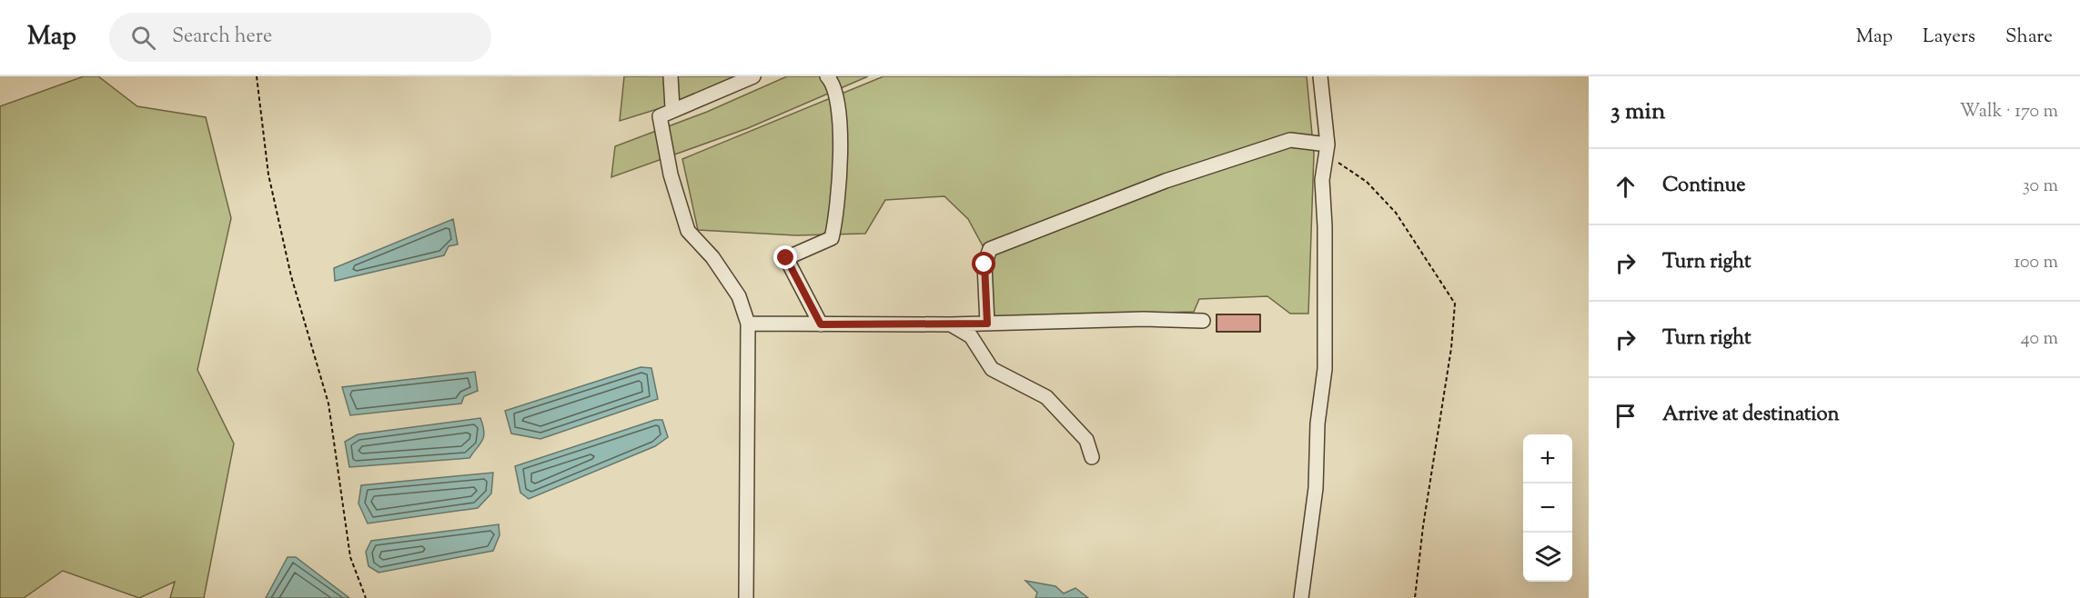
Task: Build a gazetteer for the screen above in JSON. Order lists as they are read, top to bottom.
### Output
{
  "page": {
    "header": "Map",
    "search": "Search here",
    "nav": ["Map", "Layers", "Share"],
    "heading": ["3 min", "Walk · 170 m"],
    "list": [
      ["Continue", "30 m"],
      ["Turn right", "100 m"],
      ["Turn right", "40 m"],
      "Arrive at destination"
    ],
    "map_buttons": ["+", "−"]
  }
}
